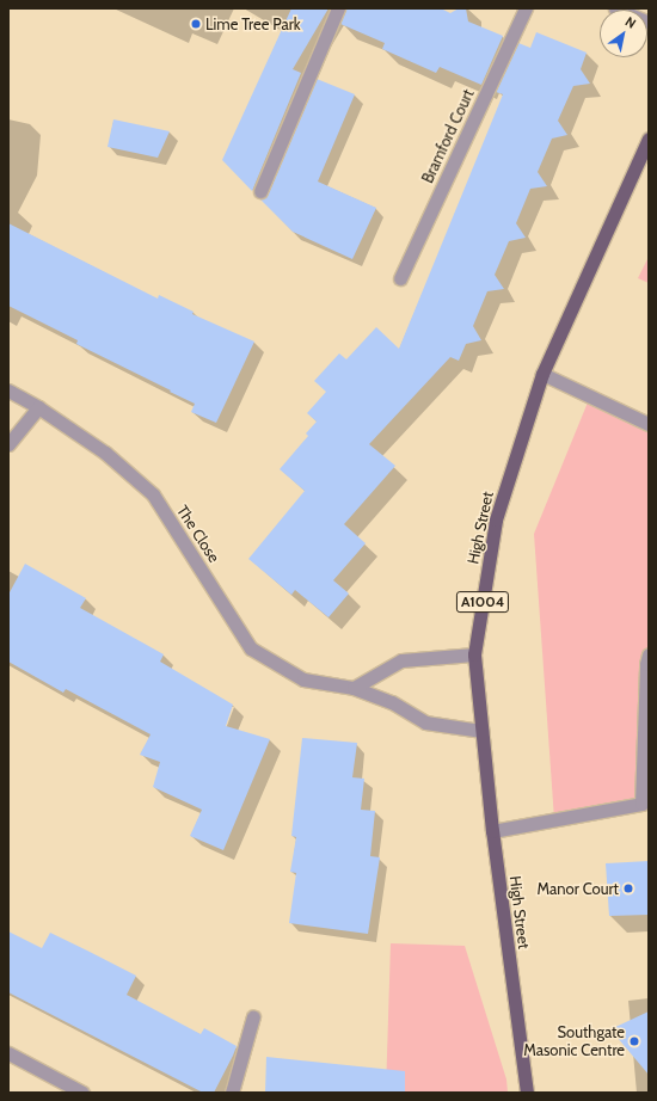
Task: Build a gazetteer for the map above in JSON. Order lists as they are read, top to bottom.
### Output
{
  "streets": {
    "main road": ["High Street", "A1004"],
    "street": ["Bramford Court", "The Close"]
  },
  "crossings": [
    ["High Street", "The Close"]
  ],
  "places": ["Lime Tree Park", "Manor Court", "Southgate Masonic Centre"],
  "north": "top right"
}
